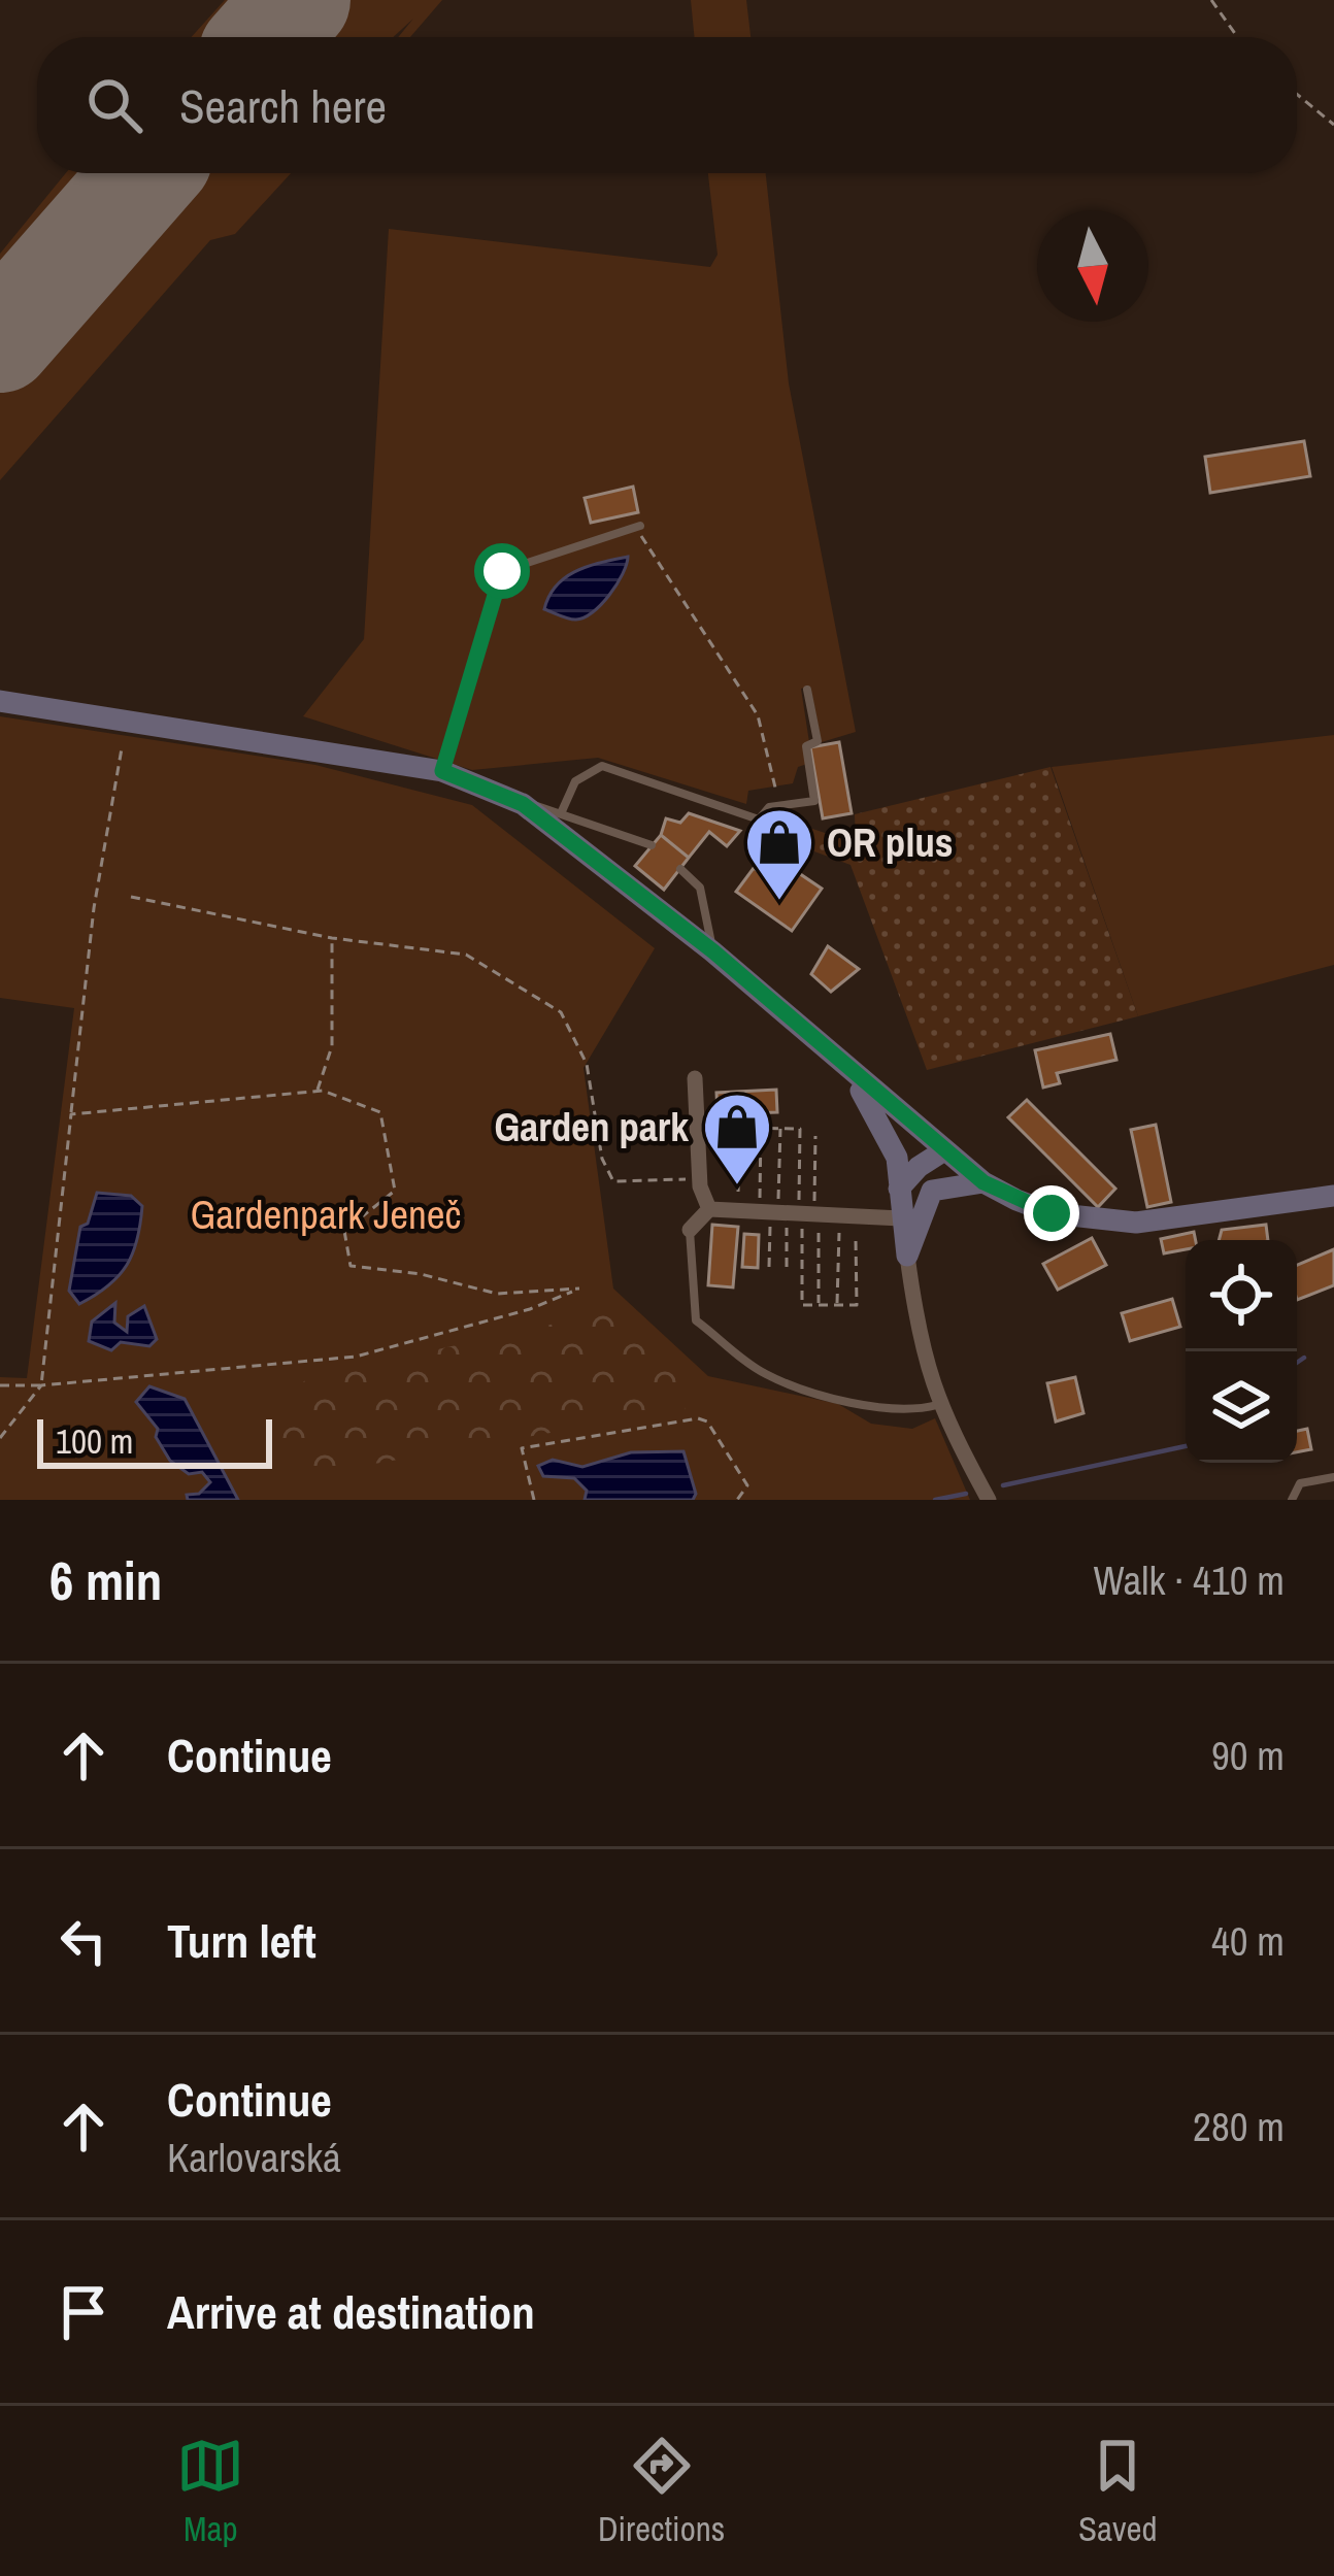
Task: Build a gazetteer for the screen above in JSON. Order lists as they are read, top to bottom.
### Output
{
  "parks": ["Gardenpark Jeneč"],
  "places": {
    "shop": ["OR plus", "Garden park"]
  },
  "scale_bar": "100 m",
  "north": "bottom",
  "page": {
    "search": "Search here",
    "scale": "100 m",
    "heading": ["6 min", "Walk · 410 m"],
    "list": [
      ["Continue", "90 m"],
      ["Turn left", "40 m"],
      ["Continue", "Karlovarská", "280 m"],
      "Arrive at destination"
    ],
    "nav": ["Map", "Directions", "Saved"]
  }
}
